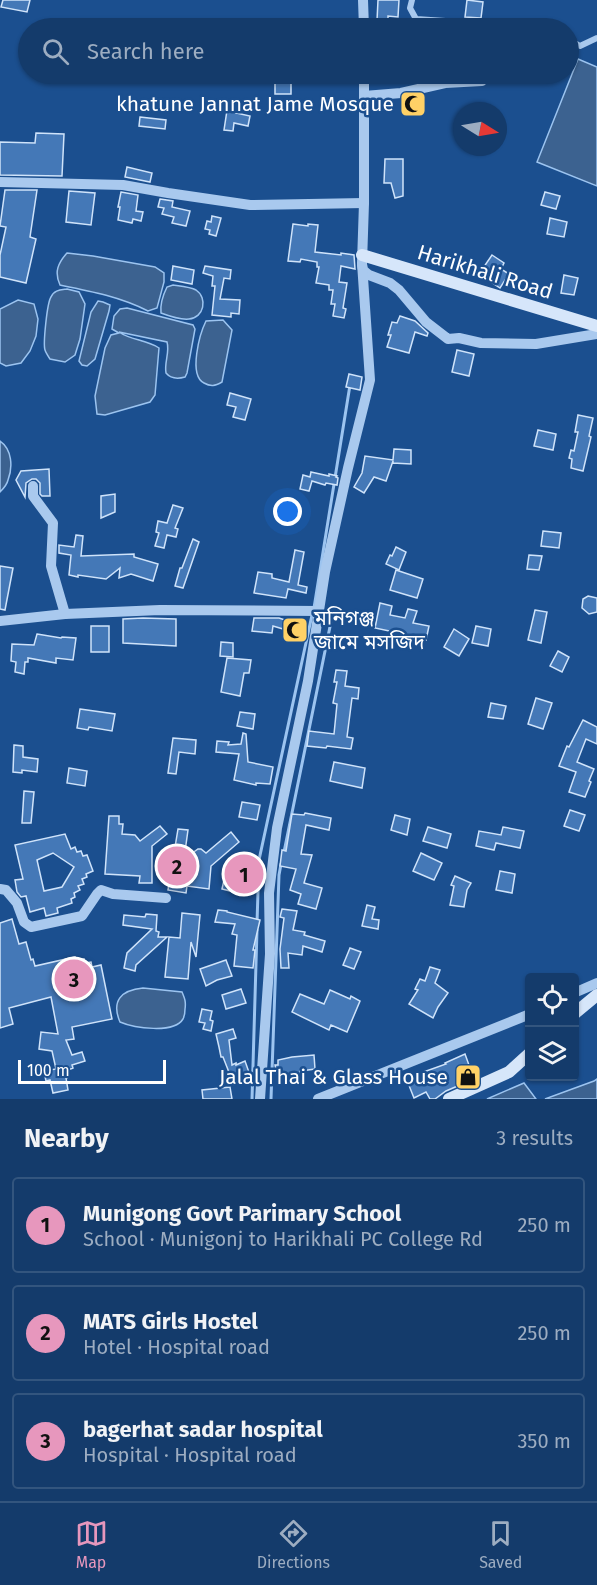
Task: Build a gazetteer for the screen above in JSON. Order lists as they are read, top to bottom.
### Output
{
  "streets": {
    "main road": ["Harikhali Road"]
  },
  "places": {
    "mosque": ["khatune Jannat Jame Mosque", "মনিগঞ্জ জামে মসজিদ"],
    "shop": ["Jalal Thai & Glass House"]
  },
  "scale_bar": "100 m",
  "north": "right",
  "page": {
    "search": "Search here",
    "pins": ["2", "1", "3"],
    "scale": "100 m",
    "heading": ["Nearby", "3 results"],
    "list": [
      {
        "mark": "1",
        "name": "Munigong Govt Parimary School",
        "note": "School · Munigonj to Harikhali PC College Rd",
        "value": "250 m"
      },
      {
        "mark": "2",
        "name": "MATS Girls Hostel",
        "note": "Hotel · Hospital road",
        "value": "250 m"
      },
      {
        "mark": "3",
        "name": "bagerhat sadar hospital",
        "note": "Hospital · Hospital road",
        "value": "350 m"
      }
    ],
    "nav": ["Map", "Directions", "Saved"]
  }
}
